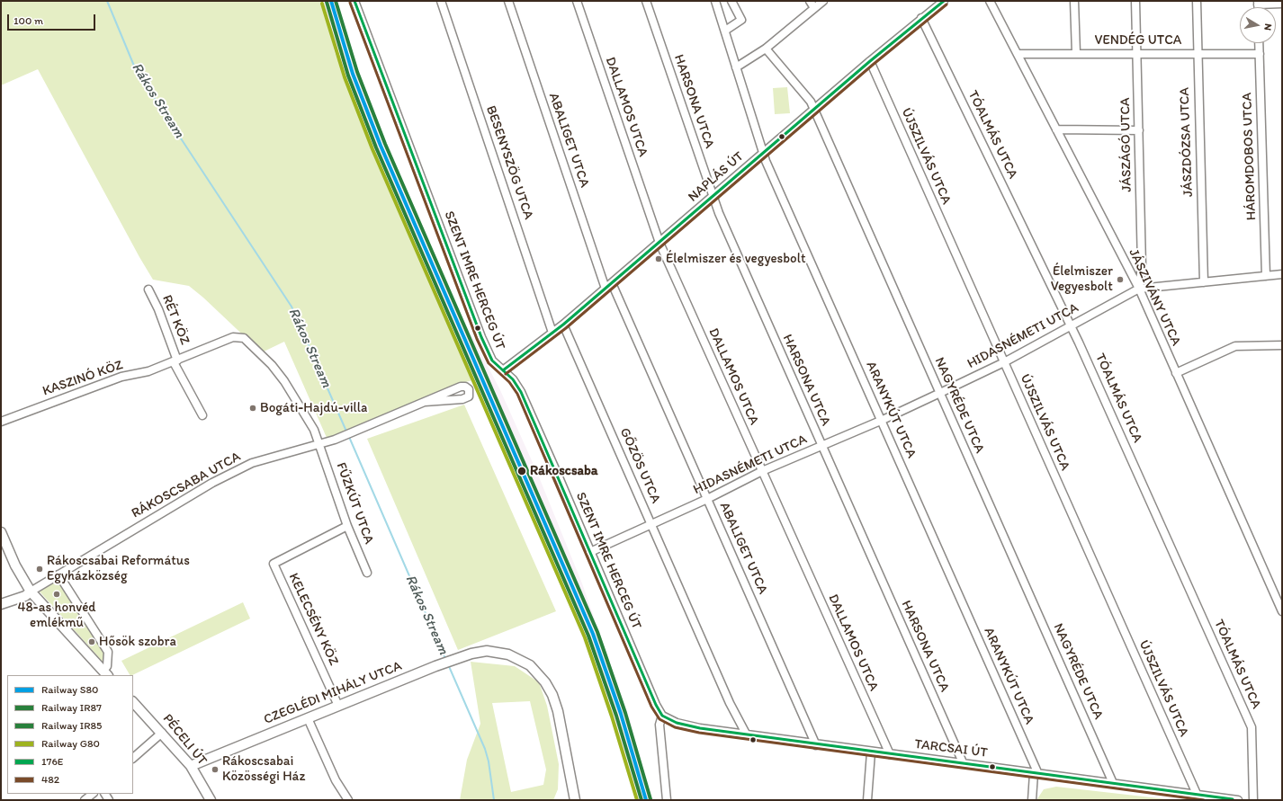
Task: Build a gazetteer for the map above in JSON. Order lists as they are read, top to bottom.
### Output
{
  "streets": {
    "main road": ["CZEGLÉDI MIHÁLY UTCA", "PÉCELI ÚT"],
    "street": [
      "VENDÉG UTCA",
      "HARSONA UTCA",
      "DALLAMOS UTCA",
      "TÓALMÁS UTCA",
      "ABALIGET UTCA",
      "JÁSZDÓZSA UTCA",
      "JÁSZÁGÓ UTCA",
      "ÚJSZILVÁS UTCA",
      "HÁROMDOBOS UTCA",
      "BESENYSZÖG UTCA",
      "NAPLÁS ÚT",
      "SZENT IMRE HERCEG ÚT",
      "JÁSZIVÁNY UTCA",
      "RÉT KÖZ",
      "HIDASNÉMETI UTCA",
      "KASZINÓ KÖZ",
      "NAGYRÉDE UTCA",
      "ARANYKÚT UTCA",
      "GŐZÖS UTCA",
      "RÁKOSCSABA UTCA",
      "FŰZKÚT UTCA",
      "KELECSÉNY KÖZ",
      "TARCSAI ÚT"
    ]
  },
  "crossings": [
    ["VENDÉG UTCA", "JÁSZDÓZSA UTCA"],
    ["VENDÉG UTCA", "JÁSZÁGÓ UTCA"],
    ["VENDÉG UTCA", "HÁROMDOBOS UTCA"],
    ["VENDÉG UTCA", "JÁSZIVÁNY UTCA"],
    ["HARSONA UTCA", "NAPLÁS ÚT"],
    ["HARSONA UTCA", "HIDASNÉMETI UTCA"],
    ["HARSONA UTCA", "TARCSAI ÚT"],
    ["DALLAMOS UTCA", "NAPLÁS ÚT"],
    ["DALLAMOS UTCA", "HIDASNÉMETI UTCA"],
    ["DALLAMOS UTCA", "TARCSAI ÚT"],
    ["TÓALMÁS UTCA", "NAPLÁS ÚT"],
    ["TÓALMÁS UTCA", "HIDASNÉMETI UTCA"],
    ["ABALIGET UTCA", "NAPLÁS ÚT"],
    ["ABALIGET UTCA", "HIDASNÉMETI UTCA"],
    ["ABALIGET UTCA", "TARCSAI ÚT"],
    ["JÁSZDÓZSA UTCA", "HIDASNÉMETI UTCA"],
    ["JÁSZÁGÓ UTCA", "JÁSZIVÁNY UTCA"],
    ["JÁSZÁGÓ UTCA", "HIDASNÉMETI UTCA"],
    ["ÚJSZILVÁS UTCA", "NAPLÁS ÚT"],
    ["ÚJSZILVÁS UTCA", "HIDASNÉMETI UTCA"],
    ["ÚJSZILVÁS UTCA", "TARCSAI ÚT"],
    ["HÁROMDOBOS UTCA", "HIDASNÉMETI UTCA"],
    ["BESENYSZÖG UTCA", "NAPLÁS ÚT"],
    ["NAPLÁS ÚT", "SZENT IMRE HERCEG ÚT"],
    ["NAPLÁS ÚT", "NAGYRÉDE UTCA"],
    ["NAPLÁS ÚT", "ARANYKÚT UTCA"],
    ["NAPLÁS ÚT", "GŐZÖS UTCA"],
    ["SZENT IMRE HERCEG ÚT", "HIDASNÉMETI UTCA"],
    ["SZENT IMRE HERCEG ÚT", "TARCSAI ÚT"],
    ["JÁSZIVÁNY UTCA", "HIDASNÉMETI UTCA"],
    ["RÉT KÖZ", "KASZINÓ KÖZ"],
    ["HIDASNÉMETI UTCA", "NAGYRÉDE UTCA"],
    ["HIDASNÉMETI UTCA", "ARANYKÚT UTCA"],
    ["HIDASNÉMETI UTCA", "GŐZÖS UTCA"],
    ["KASZINÓ KÖZ", "RÁKOSCSABA UTCA"],
    ["KASZINÓ KÖZ", "FŰZKÚT UTCA"],
    ["NAGYRÉDE UTCA", "TARCSAI ÚT"],
    ["ARANYKÚT UTCA", "TARCSAI ÚT"],
    ["GŐZÖS UTCA", "TARCSAI ÚT"],
    ["RÁKOSCSABA UTCA", "FŰZKÚT UTCA"],
    ["FŰZKÚT UTCA", "KELECSÉNY KÖZ"],
    ["KELECSÉNY KÖZ", "CZEGLÉDI MIHÁLY UTCA"],
    ["CZEGLÉDI MIHÁLY UTCA", "PÉCELI ÚT"]
  ],
  "water": ["Rákos Stream"],
  "places": [
    "Élelmiszer és vegyesbolt",
    "Élelmiszer Vegyesbolt",
    "Bogáti-Hajdú-villa",
    "Rákoscsaba",
    "Rákoscsabai Református Egyházközség",
    "48-as honvéd emlékmű",
    "Hősök szobra",
    "Rákoscsabai Közösségi Ház"
  ],
  "lines": [
    "rail line S80",
    "rail line IR85",
    "transit line 176E",
    "rail line IR87",
    "transit line 482",
    "rail line G80"
  ],
  "legend": [
    "Railway S80",
    "Railway IR87",
    "Railway IR85",
    "Railway G80",
    "176E",
    "482"
  ],
  "scale_bar": "100 m",
  "north": "right"
}
